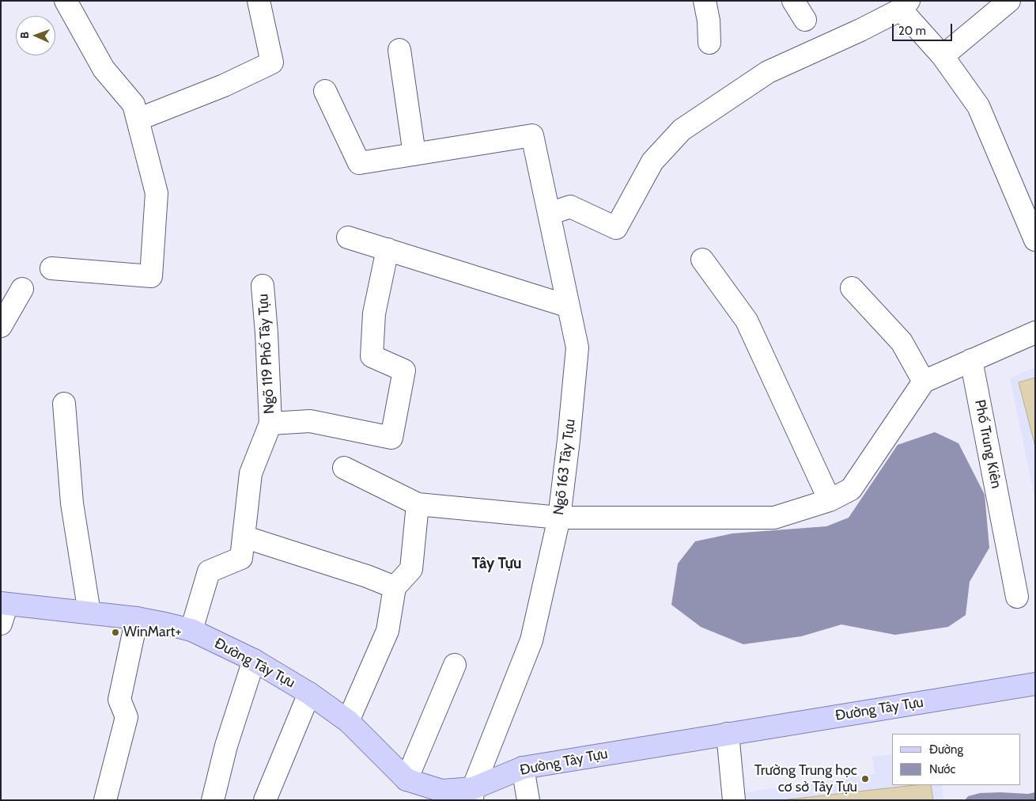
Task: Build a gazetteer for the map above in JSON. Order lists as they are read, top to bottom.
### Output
{
  "streets": {
    "main road": ["Đường Tây Tựu"],
    "street": ["Ngõ 119 Phố Tây Tựu", "Phố Trung Kiên", "Ngõ 163 Tây Tựu"]
  },
  "crossings": [
    ["Ngõ 119 Phố Tây Tựu", "Đường Tây Tựu"],
    ["Ngõ 163 Tây Tựu", "Đường Tây Tựu"]
  ],
  "districts": ["Tây Tựu"],
  "places": ["WinMart+", "Trường Trung học cơ sở Tây Tựu"],
  "legend": ["Đường", "Nước"],
  "scale_bar": "20 m",
  "north": "left"
}
